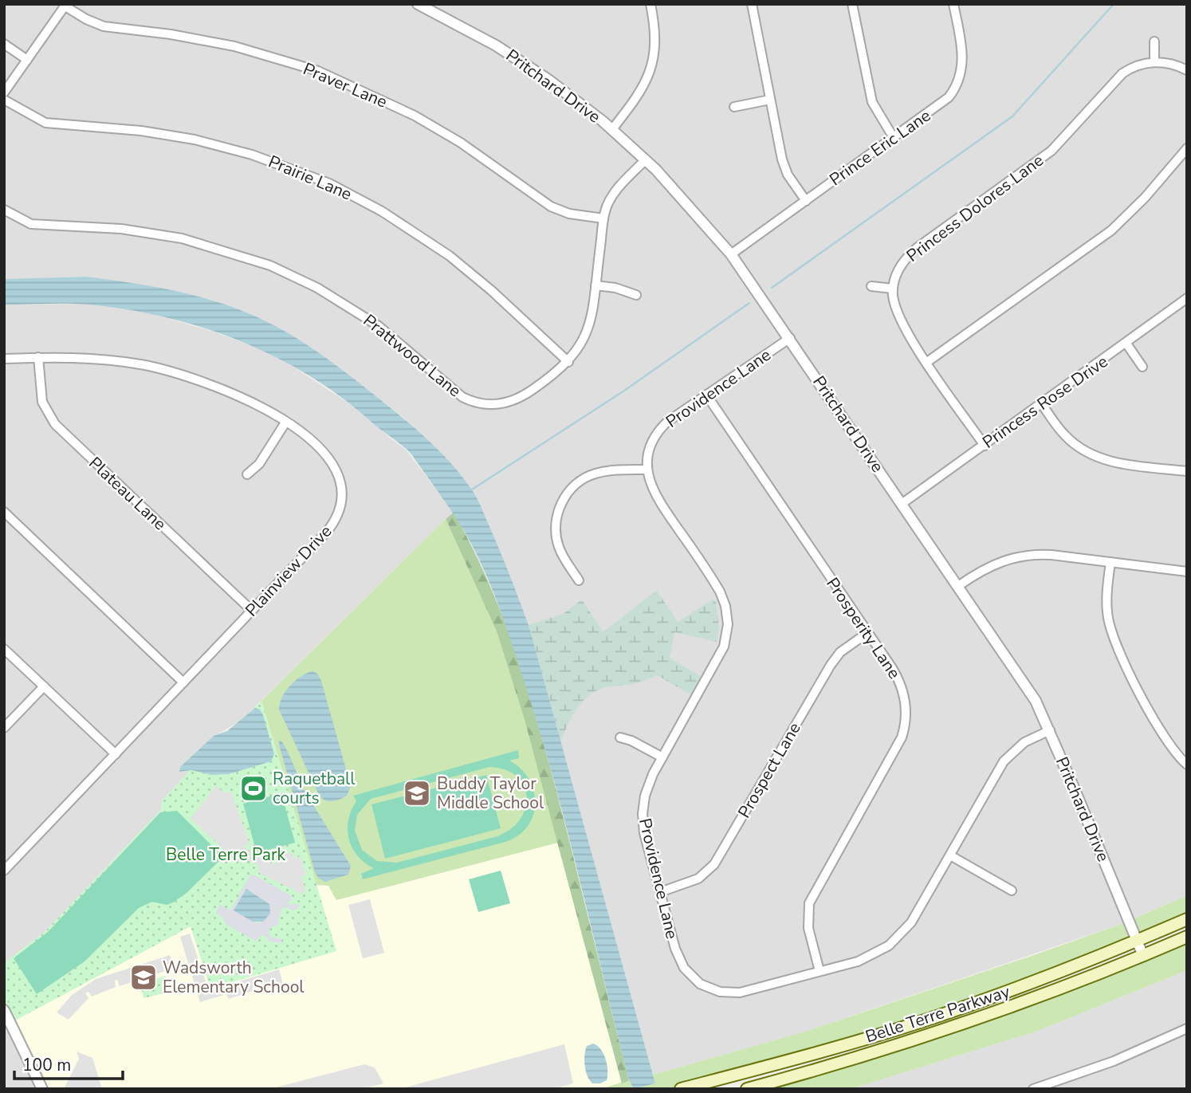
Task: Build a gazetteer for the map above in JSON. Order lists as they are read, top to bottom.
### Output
{
  "streets": {
    "main road": ["Belle Terre Parkway"],
    "street": [
      "Praver Lane",
      "Pritchard Drive",
      "Prince Eric Lane",
      "Prairie Lane",
      "Princess Dolores Lane",
      "Prattwood Lane",
      "Providence Lane",
      "Princess Rose Drive",
      "Plateau Lane",
      "Plainview Drive",
      "Prosperity Lane",
      "Prospect Lane"
    ]
  },
  "crossings": [
    ["Praver Lane", "Prattwood Lane"],
    ["Pritchard Drive", "Prince Eric Lane"],
    ["Pritchard Drive", "Prattwood Lane"],
    ["Pritchard Drive", "Providence Lane"],
    ["Pritchard Drive", "Princess Rose Drive"],
    ["Pritchard Drive", "Belle Terre Parkway"],
    ["Prairie Lane", "Prattwood Lane"],
    ["Providence Lane", "Prosperity Lane"],
    ["Providence Lane", "Prospect Lane"],
    ["Plateau Lane", "Plainview Drive"],
    ["Prosperity Lane", "Prospect Lane"]
  ],
  "parks": ["Belle Terre Park"],
  "places": {
    "sports": ["Raquetball courts"],
    "school or university": ["Buddy Taylor Middle School", "Wadsworth Elementary School"]
  },
  "scale_bar": "100 m"
}
